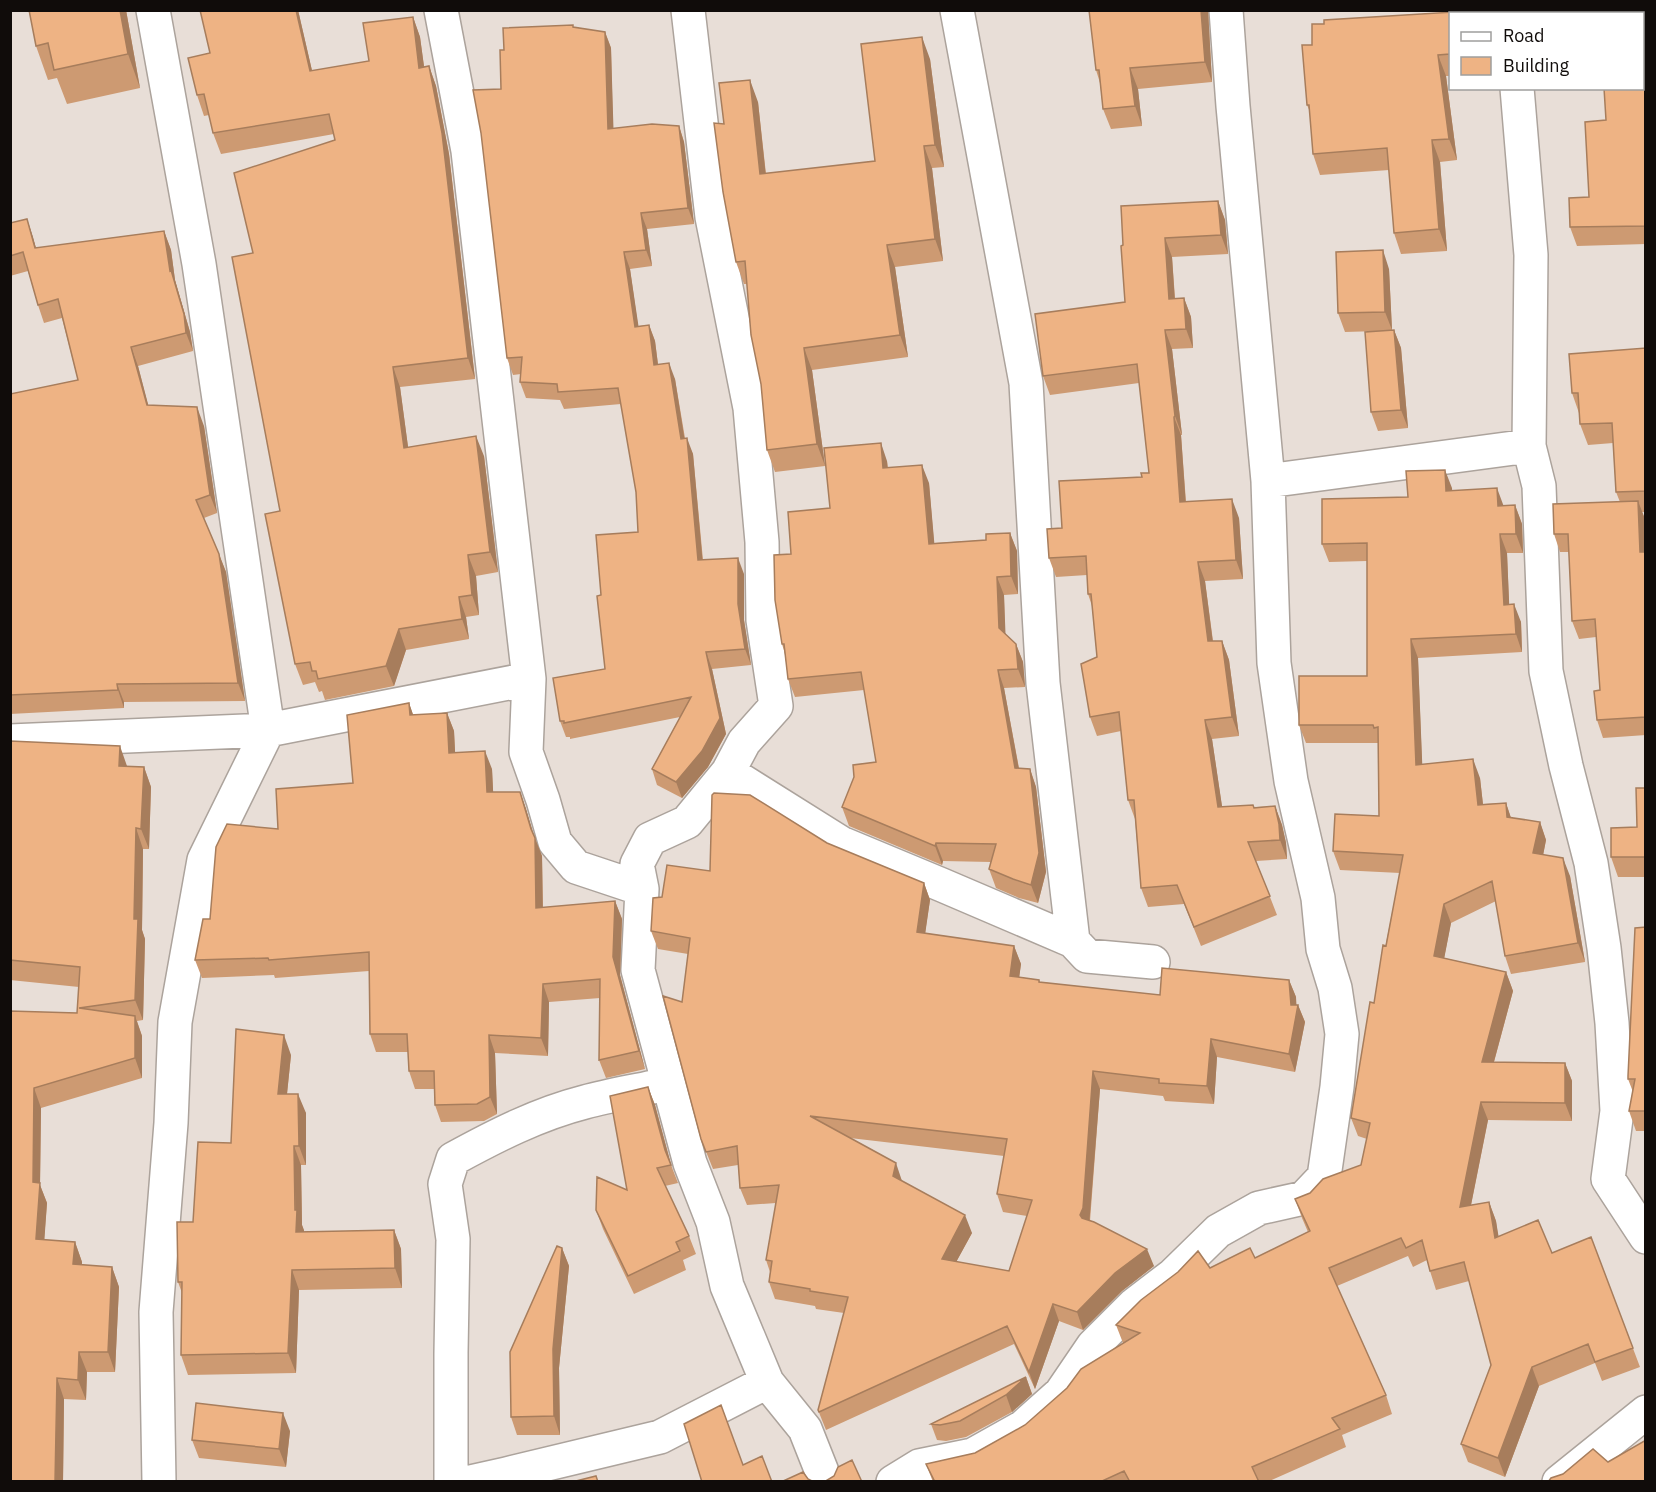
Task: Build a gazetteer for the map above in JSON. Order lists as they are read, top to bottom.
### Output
{
  "legend": ["Road", "Building"]
}
